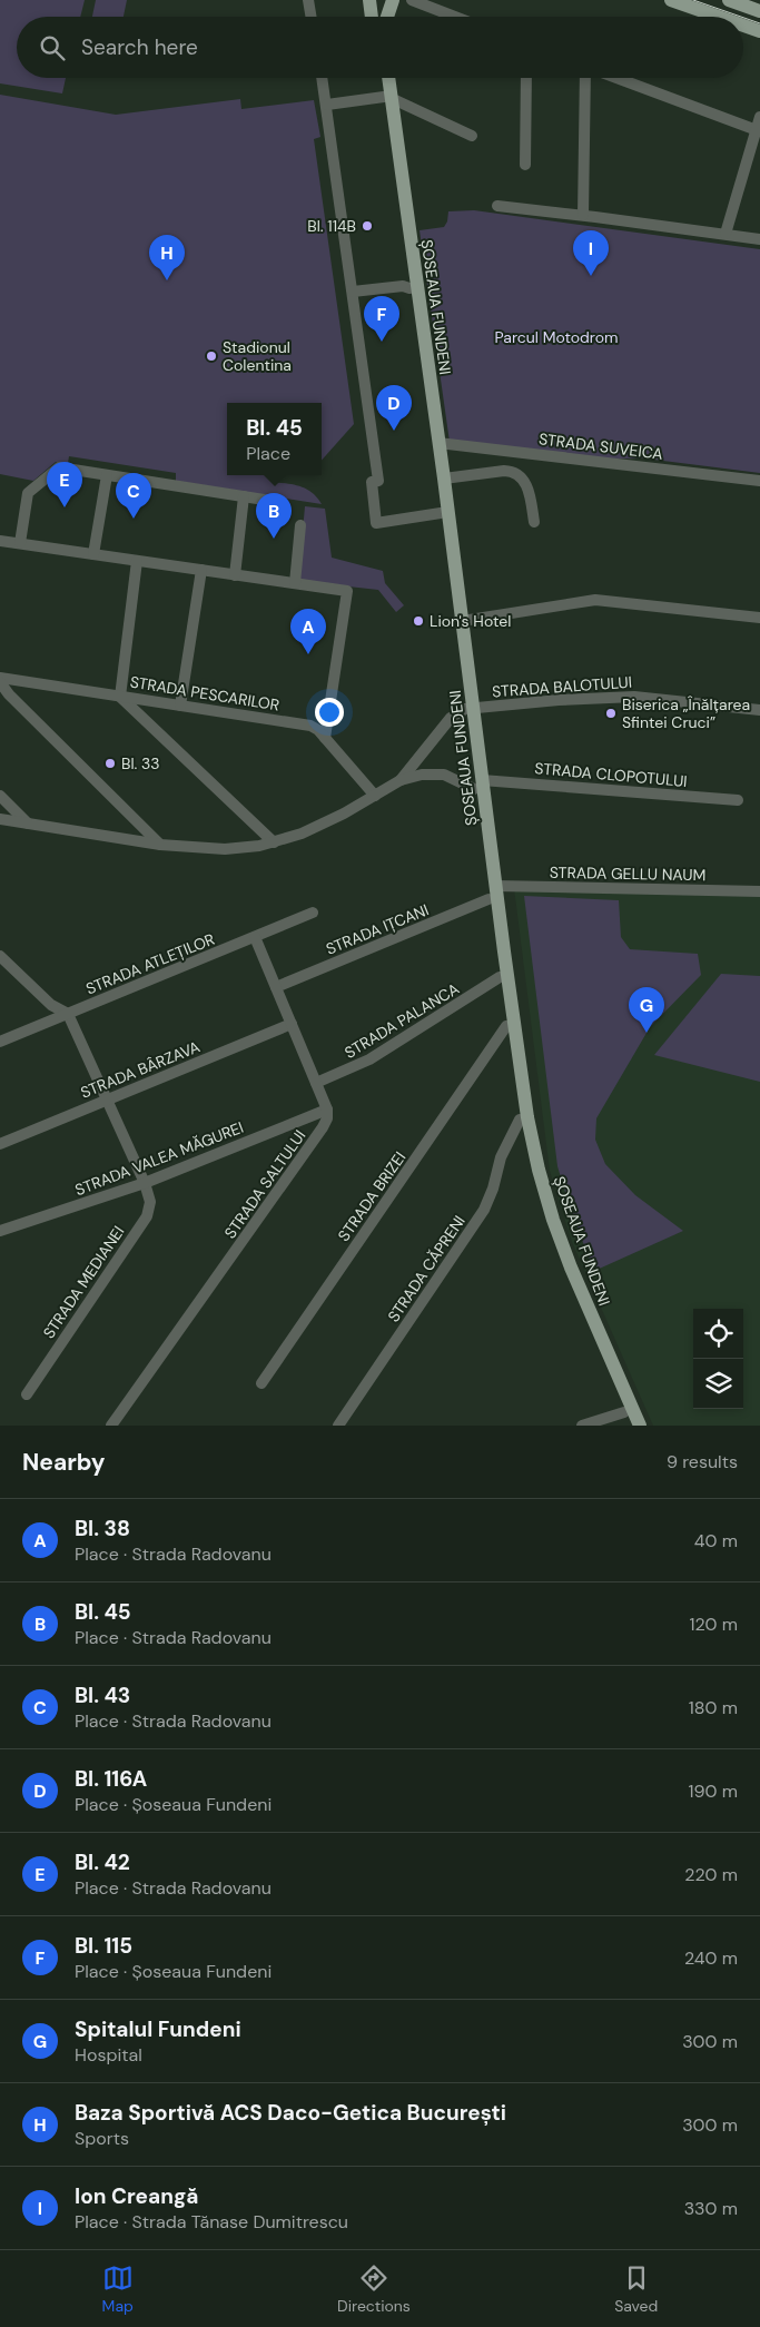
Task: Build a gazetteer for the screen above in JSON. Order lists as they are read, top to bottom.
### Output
{
  "streets": {
    "main road": ["ȘOSEAUA FUNDENI"],
    "street": [
      "STRADA SUVEICA",
      "STRADA BALOTULUI",
      "STRADA PESCARILOR",
      "STRADA CLOPOTULUI",
      "STRADA GELLU NAUM",
      "STRADA IȚCANI",
      "STRADA ATLEȚILOR",
      "STRADA PALANCA",
      "STRADA BÂRZAVA",
      "STRADA VALEA MĂGUREI",
      "STRADA SALTULUI",
      "STRADA BRIZEI",
      "STRADA CĂPRENI",
      "STRADA MEDIANEI"
    ]
  },
  "crossings": [
    ["ȘOSEAUA FUNDENI", "STRADA SUVEICA"],
    ["ȘOSEAUA FUNDENI", "STRADA BALOTULUI"],
    ["ȘOSEAUA FUNDENI", "STRADA CLOPOTULUI"],
    ["ȘOSEAUA FUNDENI", "STRADA GELLU NAUM"],
    ["ȘOSEAUA FUNDENI", "STRADA IȚCANI"],
    ["ȘOSEAUA FUNDENI", "STRADA PALANCA"],
    ["ȘOSEAUA FUNDENI", "STRADA BRIZEI"],
    ["ȘOSEAUA FUNDENI", "STRADA CĂPRENI"],
    ["STRADA ATLEȚILOR", "STRADA MEDIANEI"],
    ["STRADA BÂRZAVA", "STRADA MEDIANEI"],
    ["STRADA VALEA MĂGUREI", "STRADA SALTULUI"],
    ["STRADA VALEA MĂGUREI", "STRADA MEDIANEI"]
  ],
  "parks": ["Parcul Motodrom"],
  "places": [
    "Bl. 114B",
    "Stadionul Colentina",
    "Lion's Hotel",
    "Biserica „Înălțarea Sfintei Cruci”",
    "Bl. 33"
  ],
  "page": {
    "search": "Search here",
    "pins": [
      "I",
      "H",
      "F",
      "D",
      "E",
      "C",
      "B",
      "A",
      "G"
    ],
    "popup": ["Bl. 45", "Place"],
    "heading": ["Nearby", "9 results"],
    "list": [
      {
        "mark": "A",
        "name": "Bl. 38",
        "note": "Place · Strada Radovanu",
        "value": "40 m"
      },
      {
        "mark": "B",
        "name": "Bl. 45",
        "note": "Place · Strada Radovanu",
        "value": "120 m"
      },
      {
        "mark": "C",
        "name": "Bl. 43",
        "note": "Place · Strada Radovanu",
        "value": "180 m"
      },
      {
        "mark": "D",
        "name": "Bl. 116A",
        "note": "Place · Șoseaua Fundeni",
        "value": "190 m"
      },
      {
        "mark": "E",
        "name": "Bl. 42",
        "note": "Place · Strada Radovanu",
        "value": "220 m"
      },
      {
        "mark": "F",
        "name": "Bl. 115",
        "note": "Place · Șoseaua Fundeni",
        "value": "240 m"
      },
      {
        "mark": "G",
        "name": "Spitalul Fundeni",
        "note": "Hospital",
        "value": "300 m"
      },
      {
        "mark": "H",
        "name": "Baza Sportivă ACS Daco-Getica București",
        "note": "Sports",
        "value": "300 m"
      },
      {
        "mark": "I",
        "name": "Ion Creangă",
        "note": "Place · Strada Tănase Dumitrescu",
        "value": "330 m"
      }
    ],
    "nav": ["Map", "Directions", "Saved"]
  }
}
